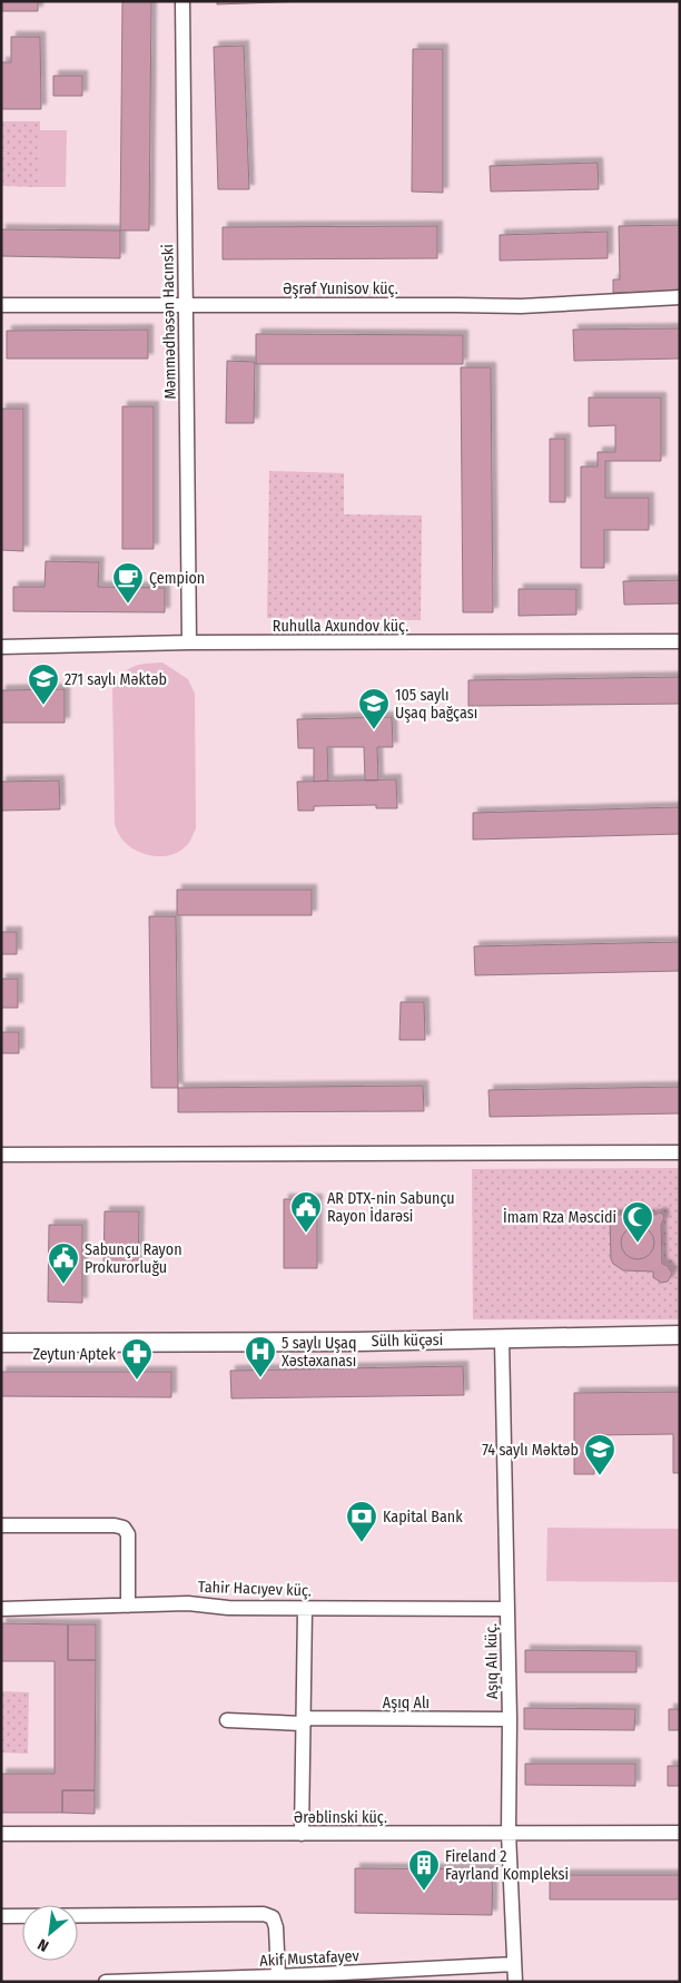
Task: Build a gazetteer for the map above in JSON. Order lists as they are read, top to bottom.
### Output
{
  "streets": {
    "street": [
      "Əşrəf Yunisov küç.",
      "Məmmədhəsən Hacınski",
      "Ruhulla Axundov küç.",
      "Sülh küçəsi",
      "Tahir Hacıyev küç.",
      "Aşıq Alı küç.",
      "Aşıq Alı",
      "Ərəblinski küç.",
      "Akif Mustafayev"
    ]
  },
  "crossings": [
    ["Əşrəf Yunisov küç.", "Məmmədhəsən Hacınski"],
    ["Məmmədhəsən Hacınski", "Ruhulla Axundov küç."],
    ["Sülh küçəsi", "Aşıq Alı küç."],
    ["Tahir Hacıyev küç.", "Aşıq Alı küç."],
    ["Aşıq Alı küç.", "Aşıq Alı"],
    ["Aşıq Alı küç.", "Ərəblinski küç."],
    ["Aşıq Alı küç.", "Akif Mustafayev"]
  ],
  "places": {
    "cafe": ["Çempion"],
    "school or university": ["271 saylı Məktəb", "105 saylı Uşaq bağçası", "74 saylı Məktəb"],
    "public building": ["AR DTX-nin Sabunçu Rayon İdarəsi", "Sabunçu Rayon Prokurorluğu"],
    "mosque": ["İmam Rza Məscidi"],
    "hospital": ["5 saylı Uşaq Xəstəxanası"],
    "pharmacy": ["Zeytun Aptek"],
    "bank": ["Kapital Bank"],
    "building": ["Fireland 2 Fayrland Kompleksi"]
  },
  "north": "bottom left"
}
